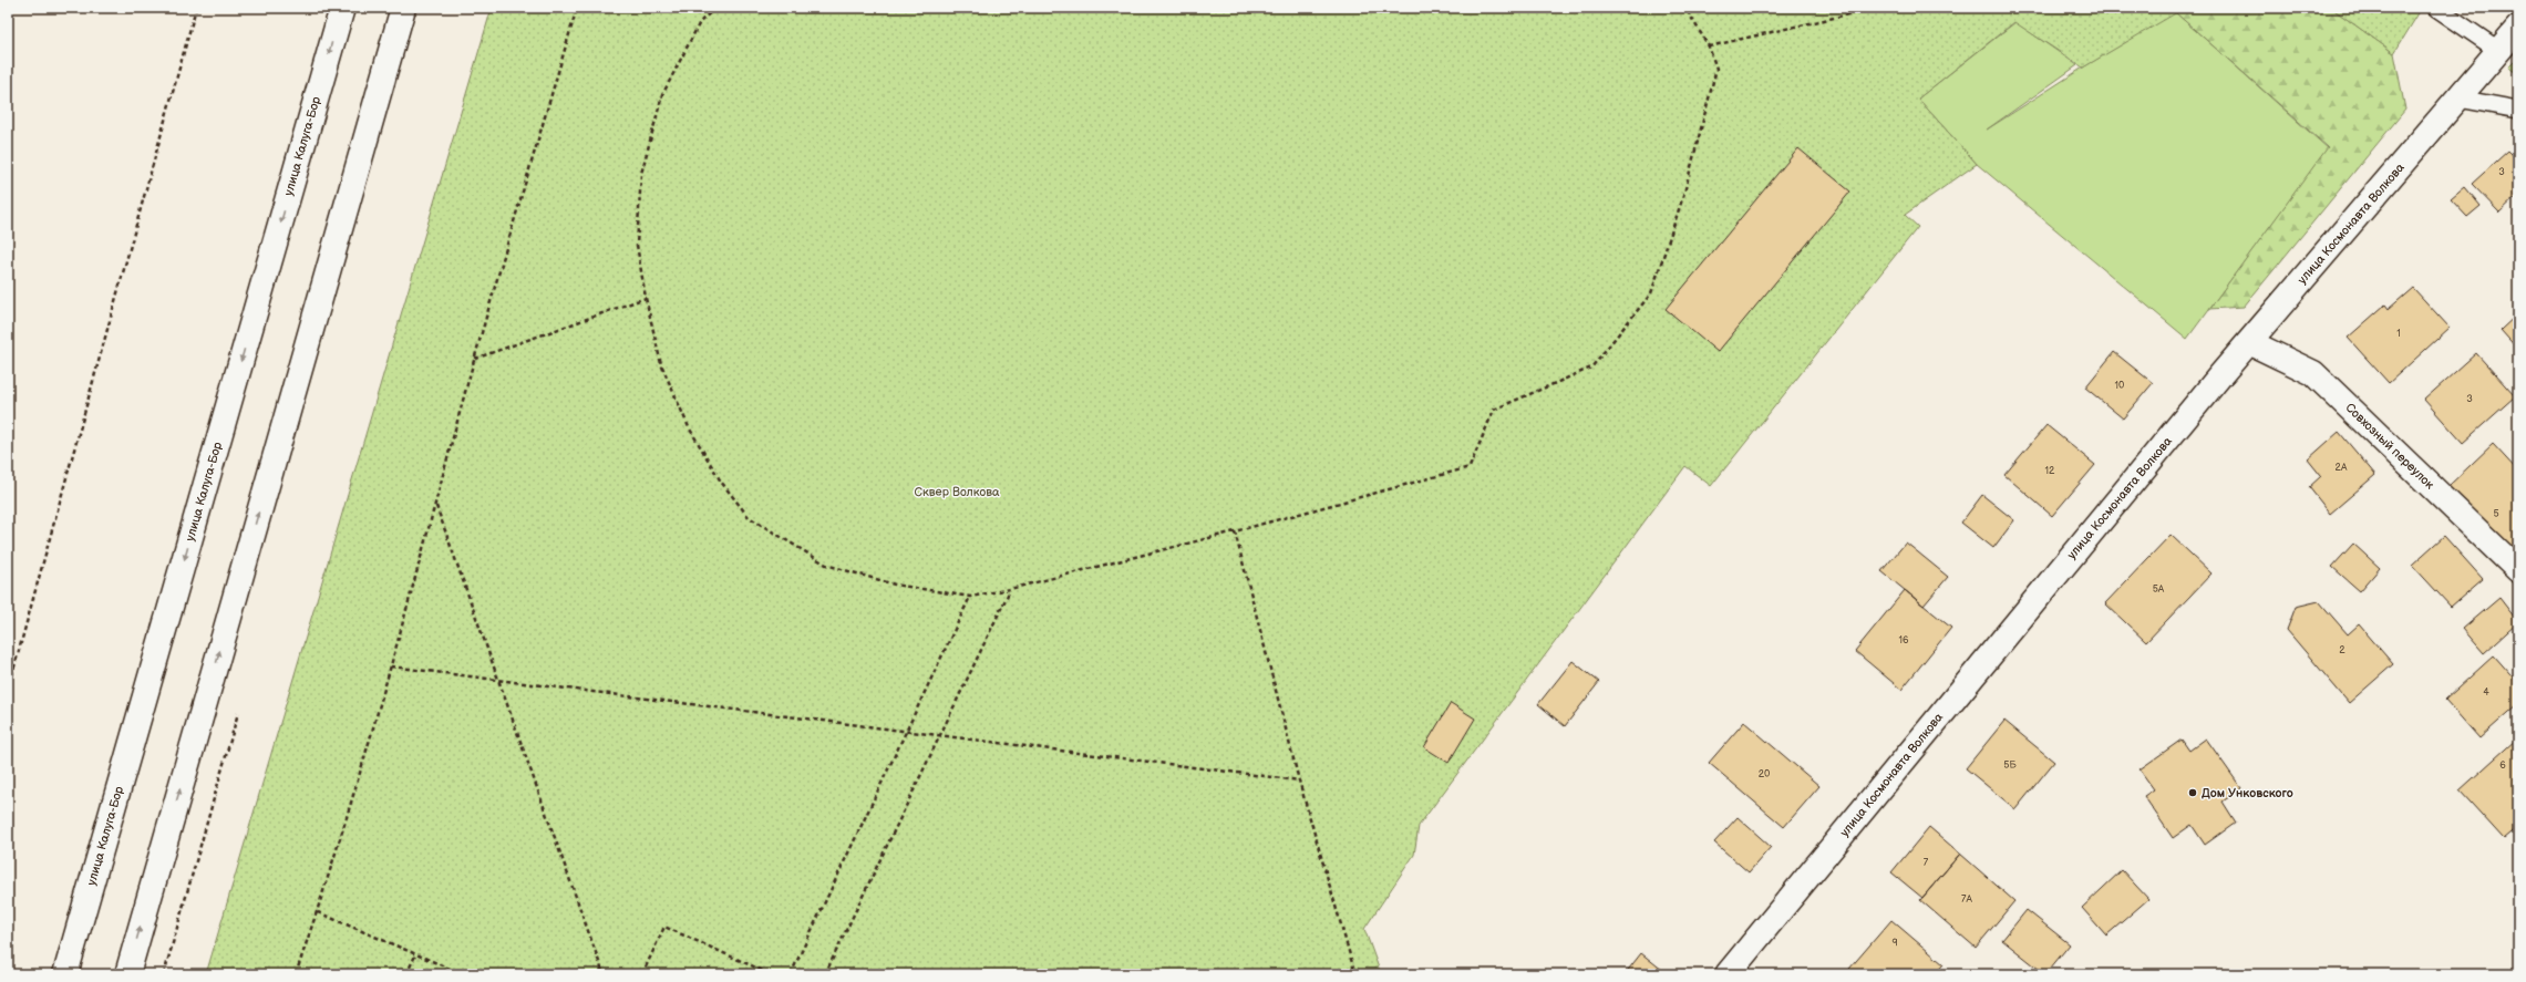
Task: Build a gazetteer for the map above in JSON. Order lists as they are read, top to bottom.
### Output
{
  "streets": {
    "main road": ["улица Калуга-Бор", "улица Космонавта Волкова", "Совхозный переулок"]
  },
  "crossings": [
    ["улица Космонавта Волкова", "Совхозный переулок"]
  ],
  "parks": ["Сквер Волкова"],
  "places": ["Дом Унковского"],
  "house_numbers": [
    "3",
    "1",
    "10",
    "3",
    "2А",
    "12",
    "5",
    "5А",
    "16",
    "2",
    "4",
    "5Б",
    "6",
    "20",
    "7",
    "7А",
    "9"
  ]
}
